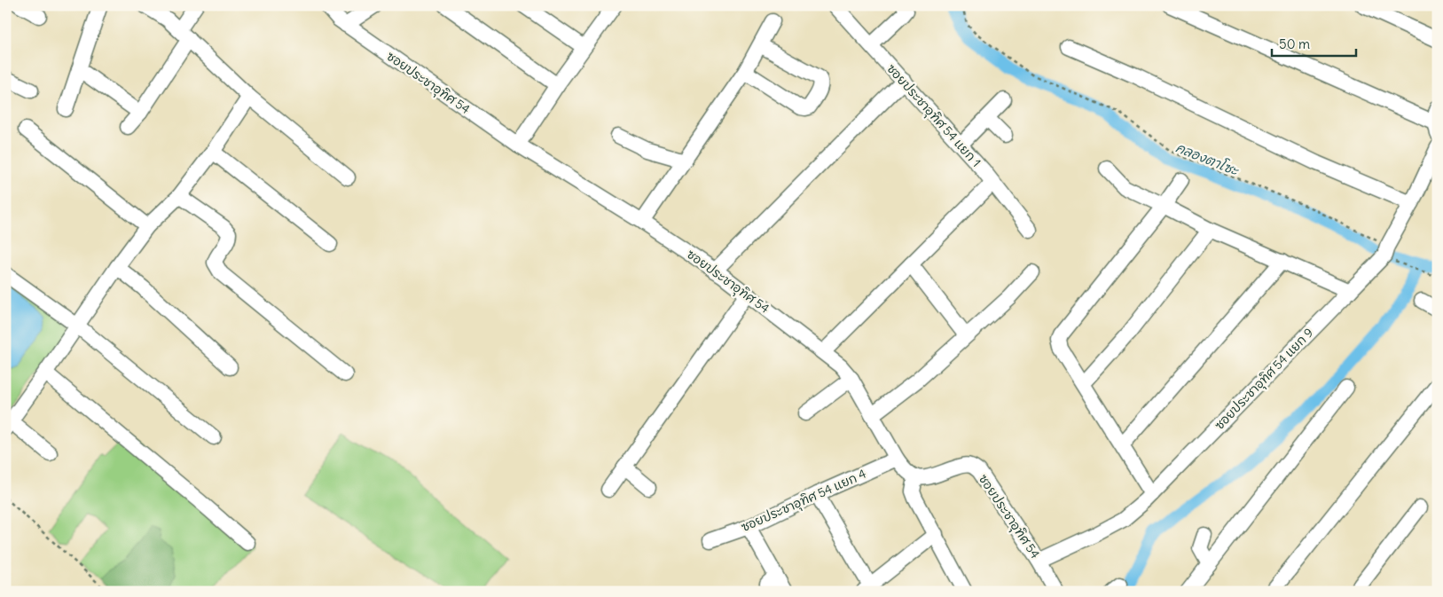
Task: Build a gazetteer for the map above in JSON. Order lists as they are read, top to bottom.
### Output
{
  "streets": {
    "street": [
      "ซอยประชาอุทิศ 54",
      "ซอยประชาอุทิศ 54 แยก 1",
      "ซอยประชาอุทิศ 54 แยก 9",
      "ซอยประชาอุทิศ 54 แยก 4"
    ]
  },
  "crossings": [
    ["ซอยประชาอุทิศ 54", "ซอยประชาอุทิศ 54 แยก 9"],
    ["ซอยประชาอุทิศ 54", "ซอยประชาอุทิศ 54 แยก 4"]
  ],
  "water": ["คลองตาโซะ"],
  "scale_bar": "50 m"
}
